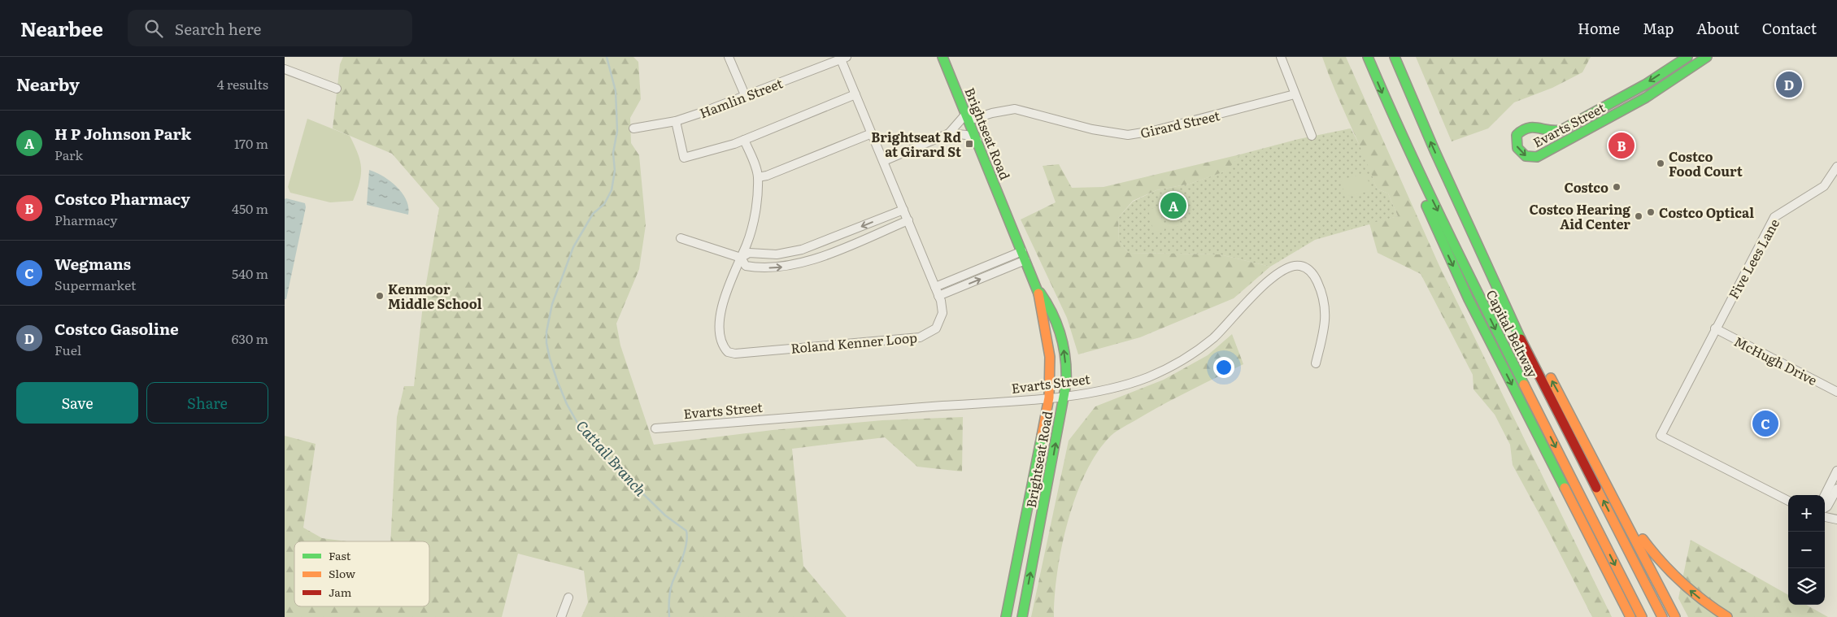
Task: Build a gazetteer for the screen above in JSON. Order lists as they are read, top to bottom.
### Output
{
  "streets": {
    "main road": ["Evarts Street", "Brightseat Road", "Capital Beltway"],
    "street": [
      "Hamlin Street",
      "Girard Street",
      "Five Lees Lane",
      "Roland Kenner Loop",
      "McHugh Drive"
    ]
  },
  "crossings": [
    ["Hamlin Street", "Roland Kenner Loop"],
    ["Girard Street", "Brightseat Road"],
    ["Evarts Street", "Brightseat Road"],
    ["Five Lees Lane", "McHugh Drive"]
  ],
  "water": ["Cattail Branch"],
  "places": {
    "transit": ["Brightseat Rd at Girard St"],
    "other": [
      "Costco Food Court",
      "Costco",
      "Costco Optical",
      "Costco Hearing Aid Center",
      "Kenmoor Middle School"
    ]
  },
  "legend": ["Fast", "Slow", "Jam"],
  "page": {
    "header": "Nearbee",
    "search": "Search here",
    "nav": [
      "Home",
      "Map",
      "About",
      "Contact"
    ],
    "heading": ["Nearby", "4 results"],
    "pins": [
      "D",
      "B",
      "A",
      "C"
    ],
    "list": [
      {
        "mark": "A",
        "name": "H P Johnson Park",
        "note": "Park",
        "value": "170 m"
      },
      {
        "mark": "B",
        "name": "Costco Pharmacy",
        "note": "Pharmacy",
        "value": "450 m"
      },
      {
        "mark": "C",
        "name": "Wegmans",
        "note": "Supermarket",
        "value": "540 m"
      },
      {
        "mark": "D",
        "name": "Costco Gasoline",
        "note": "Fuel",
        "value": "630 m"
      }
    ],
    "buttons": ["Save", "Share"],
    "map_buttons": ["+", "−"]
  }
}
